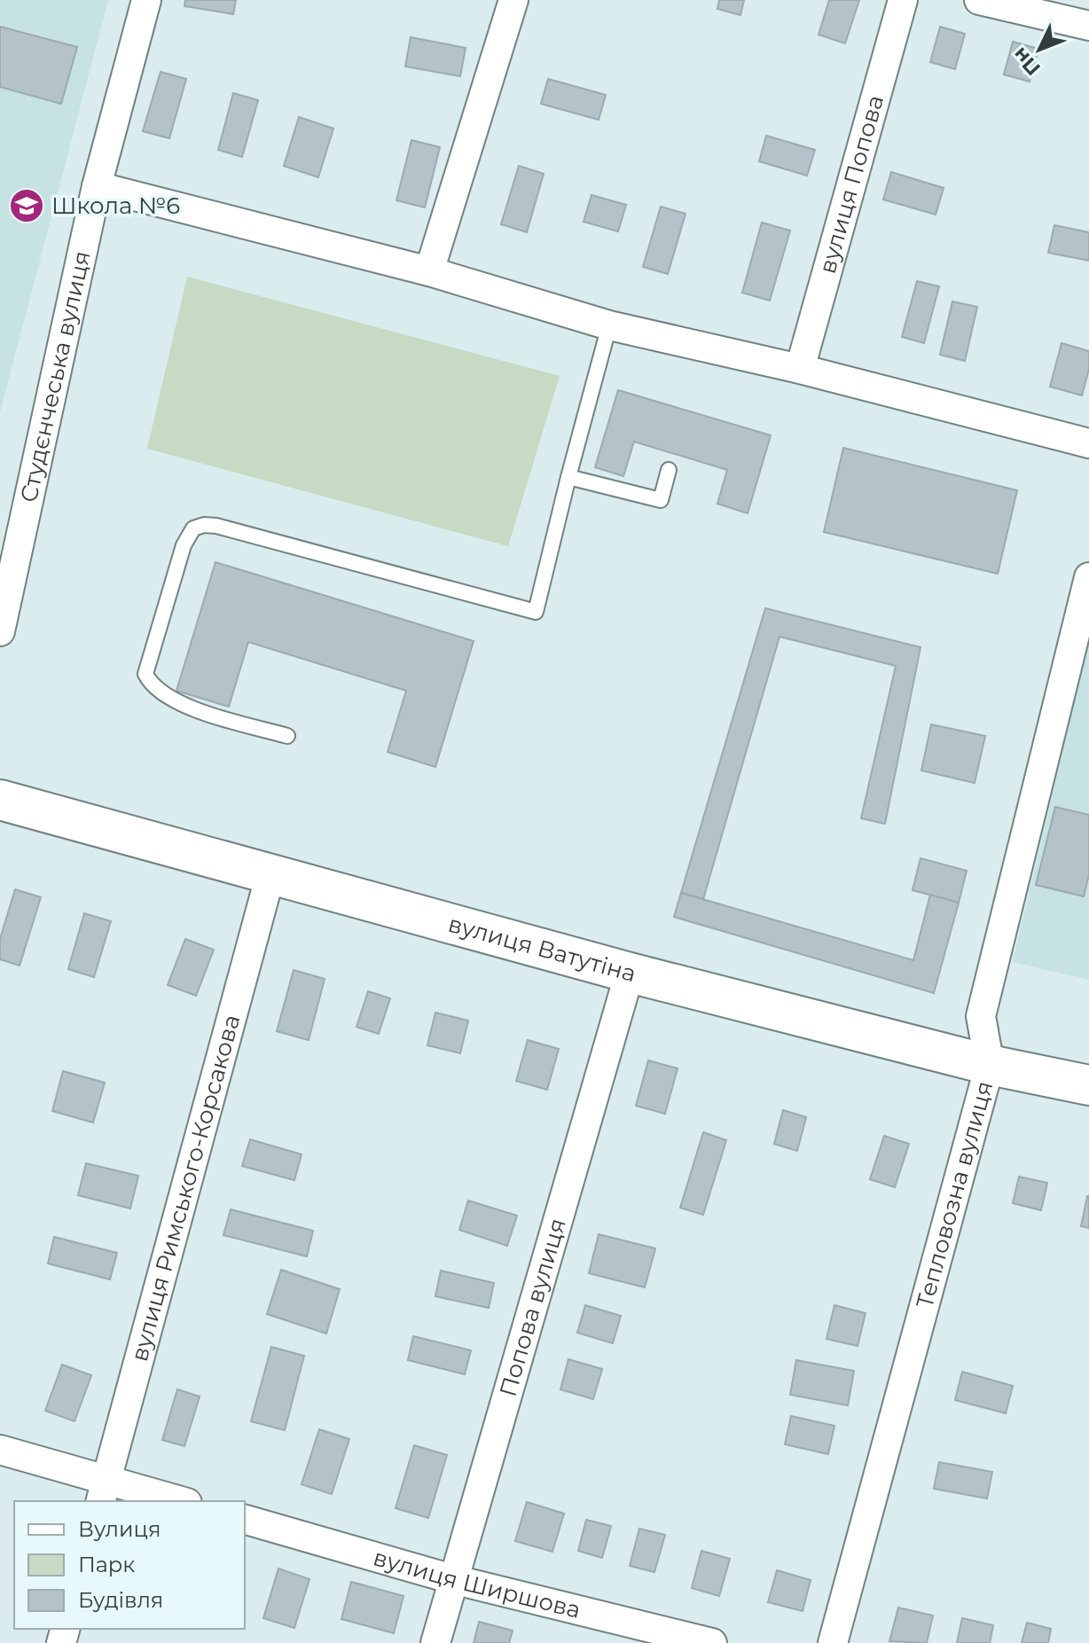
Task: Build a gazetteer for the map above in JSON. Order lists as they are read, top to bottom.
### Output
{
  "streets": {
    "street": [
      "вулиця Попова",
      "Студєнчеська вулиця",
      "вулиця Ватутіна",
      "вулиця Римського-Корсакова",
      "Тепловозна вулиця",
      "Попова вулиця",
      "вулиця Ширшова"
    ]
  },
  "crossings": [
    ["вулиця Ватутіна", "вулиця Римського-Корсакова"],
    ["вулиця Ватутіна", "Тепловозна вулиця"],
    ["вулиця Ватутіна", "Попова вулиця"],
    ["Попова вулиця", "вулиця Ширшова"]
  ],
  "places": {
    "school or university": ["Школа №6"]
  },
  "legend": ["Вулиця", "Парк", "Будівля"],
  "north": "bottom left"
}
